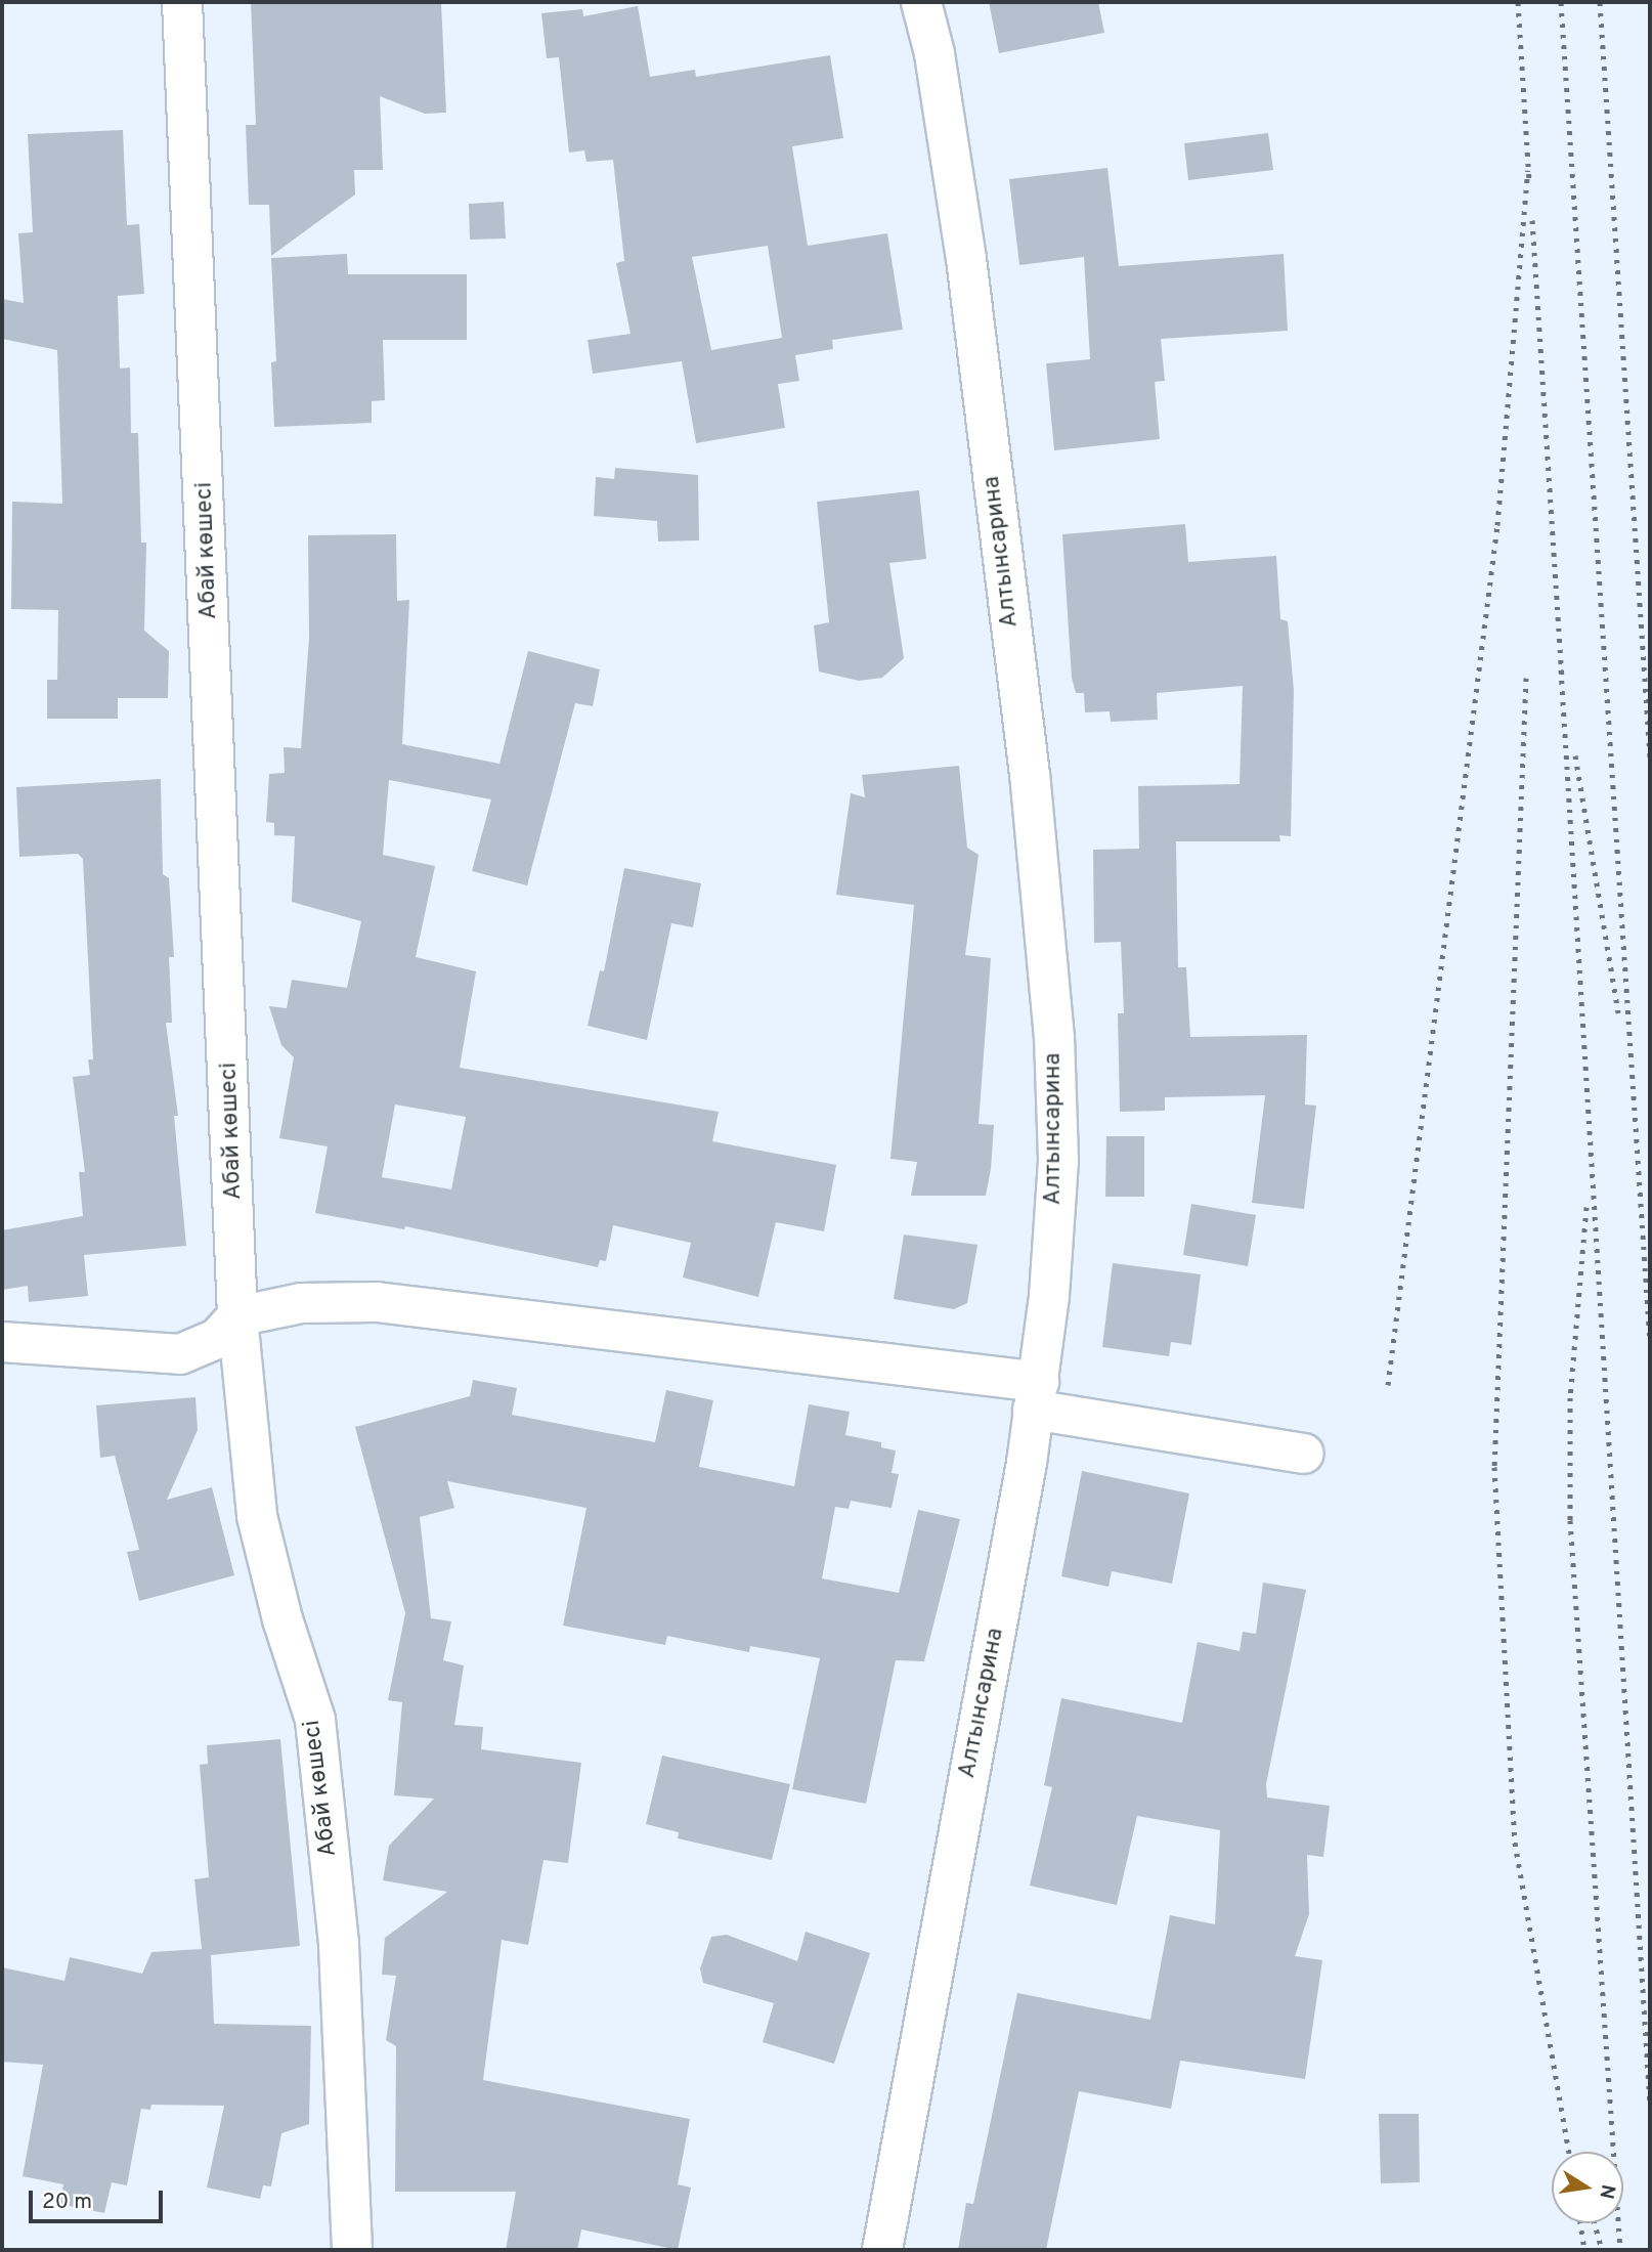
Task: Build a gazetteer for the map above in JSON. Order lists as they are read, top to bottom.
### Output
{
  "streets": {
    "street": ["Абай көшесі", "Алтынсарина"]
  },
  "scale_bar": "20 m",
  "north": "right"
}
